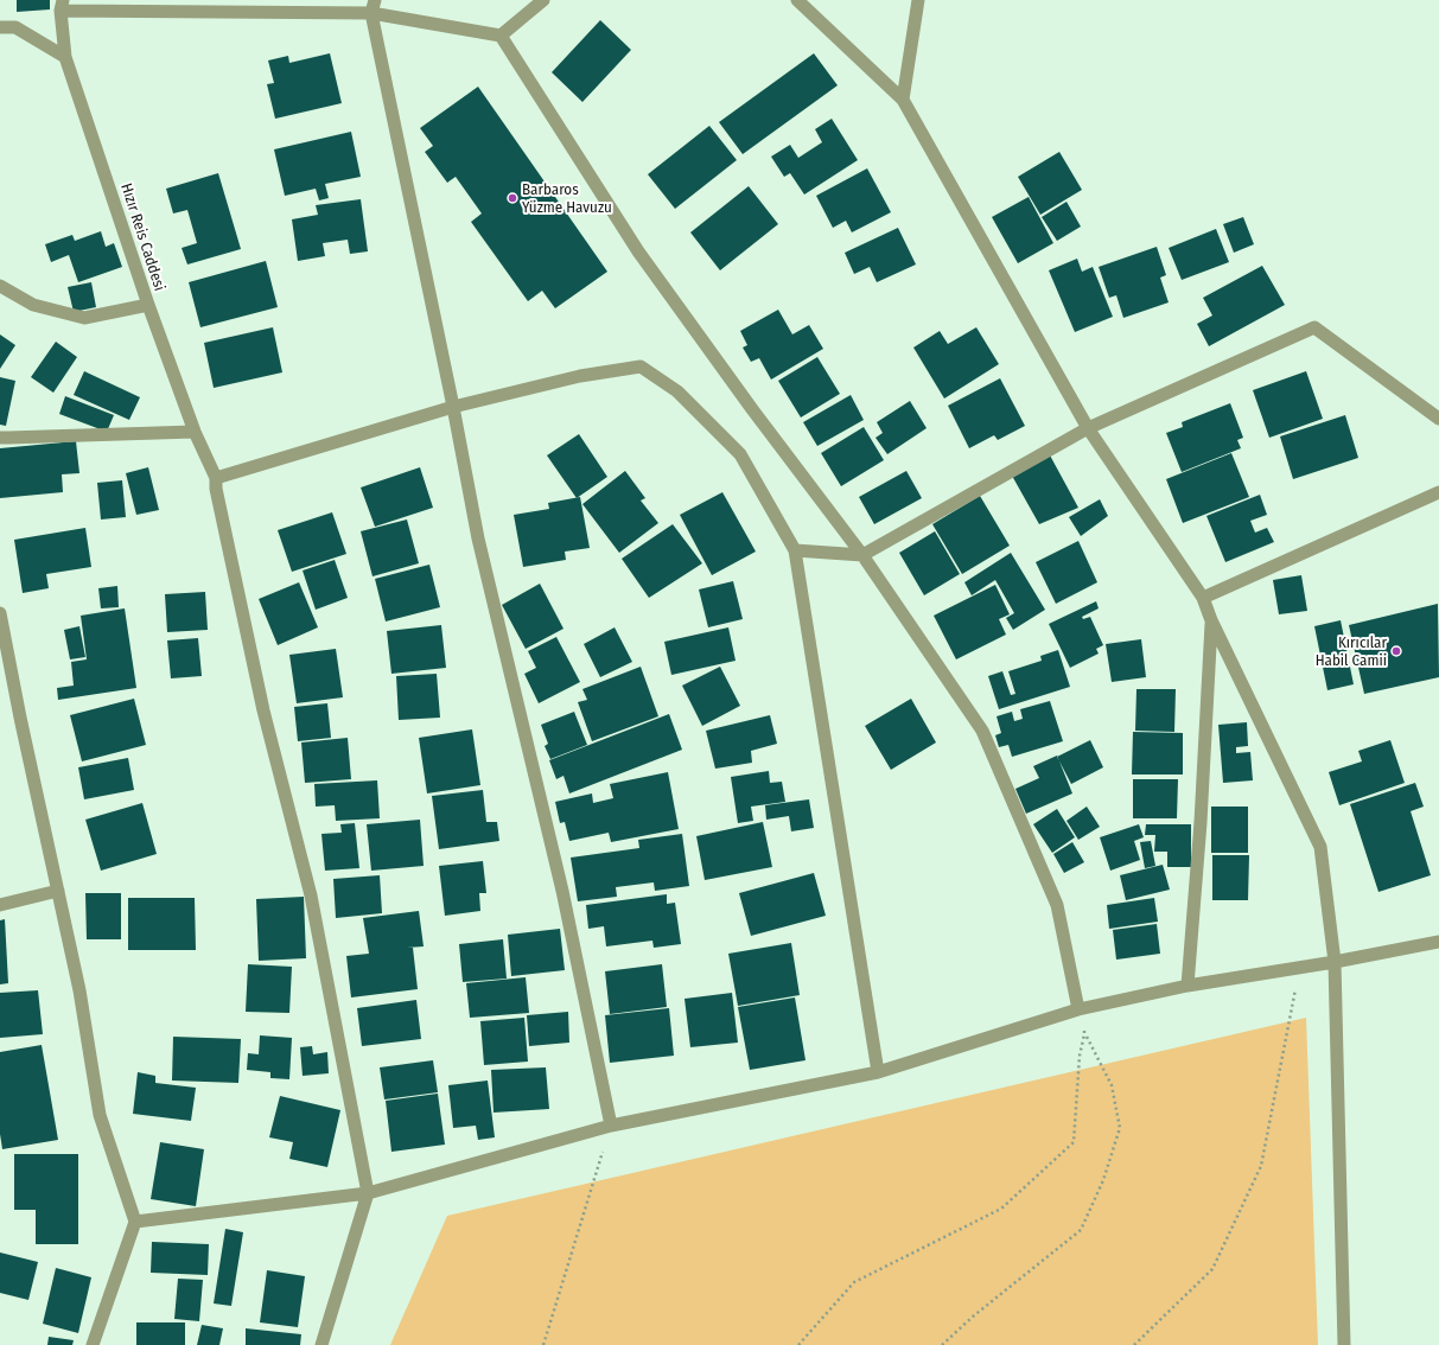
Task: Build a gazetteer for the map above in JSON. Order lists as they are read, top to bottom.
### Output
{
  "streets": {
    "street": ["Hızır Reis Caddesi"]
  },
  "places": ["Barbaros Yüzme Havuzu", "Kırıcılar Habil Camii"]
}
